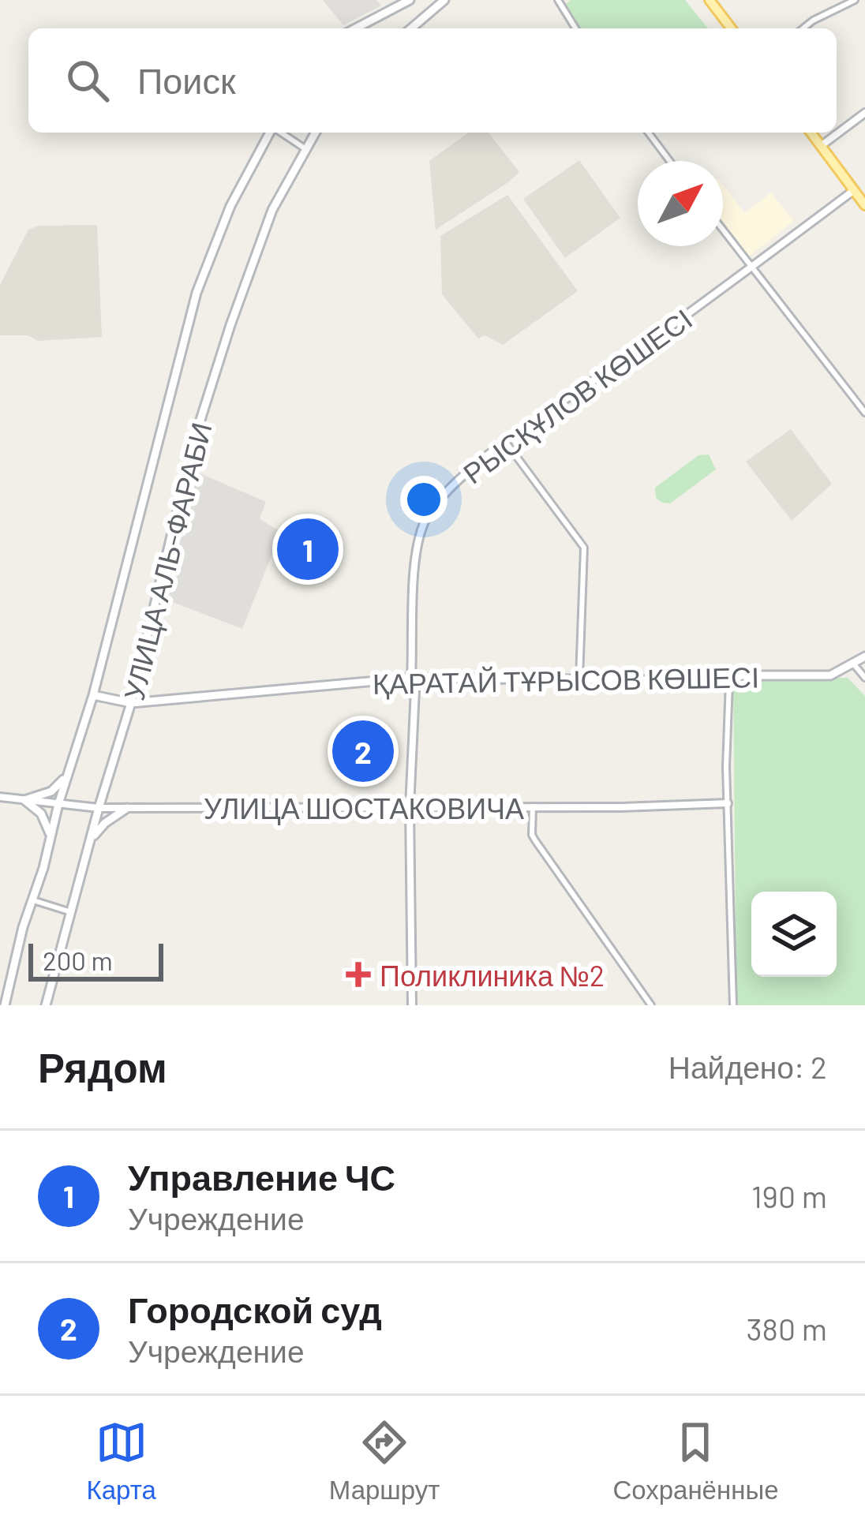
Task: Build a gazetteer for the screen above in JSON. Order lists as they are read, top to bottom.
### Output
{
  "streets": {
    "main road": ["УЛИЦА АЛЬ-ФАРАБИ", "ҚАРАТАЙ ТҰРЫСОВ КӨШЕСІ"],
    "street": ["РЫСҚҰЛОВ КӨШЕСІ", "УЛИЦА ШОСТАКОВИЧА"]
  },
  "crossings": [
    ["РЫСҚҰЛОВ КӨШЕСІ", "ҚАРАТАЙ ТҰРЫСОВ КӨШЕСІ"],
    ["РЫСҚҰЛОВ КӨШЕСІ", "УЛИЦА ШОСТАКОВИЧА"],
    ["УЛИЦА АЛЬ-ФАРАБИ", "ҚАРАТАЙ ТҰРЫСОВ КӨШЕСІ"],
    ["УЛИЦА АЛЬ-ФАРАБИ", "УЛИЦА ШОСТАКОВИЧА"]
  ],
  "places": {
    "health": ["Поликлиника №2"]
  },
  "scale_bar": "200 m",
  "north": "top right",
  "page": {
    "search": "Поиск",
    "pins": ["1", "2"],
    "scale": "200 m",
    "heading": ["Рядом", "Найдено: 2"],
    "list": [
      {
        "mark": "1",
        "name": "Управление ЧС",
        "note": "Учреждение",
        "value": "190 m"
      },
      {
        "mark": "2",
        "name": "Городской суд",
        "note": "Учреждение",
        "value": "380 m"
      }
    ],
    "nav": ["Карта", "Маршрут", "Сохранённые"]
  }
}
